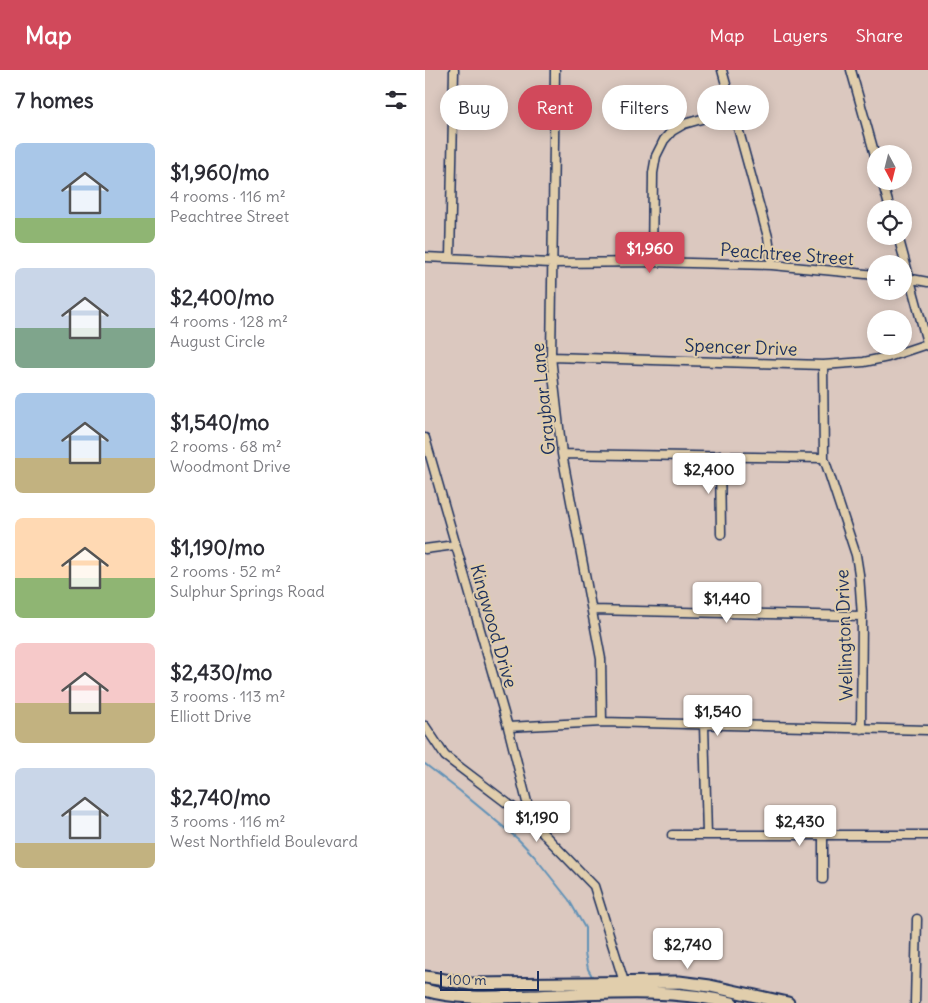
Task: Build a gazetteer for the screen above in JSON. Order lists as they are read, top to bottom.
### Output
{
  "streets": {
    "street": [
      "Peachtree Street",
      "Spencer Drive",
      "Graybar Lane",
      "Kingwood Drive",
      "Wellington Drive"
    ]
  },
  "crossings": [
    ["Peachtree Street", "Graybar Lane"],
    ["Spencer Drive", "Graybar Lane"],
    ["Spencer Drive", "Wellington Drive"]
  ],
  "scale_bar": "100 m",
  "north": "bottom",
  "page": {
    "header": "Map",
    "nav": ["Map", "Layers", "Share"],
    "heading": "7 homes",
    "chip": [
      "Buy",
      "Rent",
      "Filters",
      "New"
    ],
    "list": [
      {
        "name": "$1,960/mo",
        "note": "4 rooms · 116 m² · Peachtree Street"
      },
      {
        "name": "$2,400/mo",
        "note": "4 rooms · 128 m² · August Circle"
      },
      {
        "name": "$1,540/mo",
        "note": "2 rooms · 68 m² · Woodmont Drive"
      },
      {
        "name": "$1,190/mo",
        "note": "2 rooms · 52 m² · Sulphur Springs Road"
      },
      {
        "name": "$2,430/mo",
        "note": "3 rooms · 113 m² · Elliott Drive"
      },
      {
        "name": "$2,740/mo",
        "note": "3 rooms · 116 m² · West Northfield Boulevard"
      }
    ],
    "map_buttons": ["+", "−"],
    "price": [
      "$1,960",
      "$2,400",
      "$1,440",
      "$1,540",
      "$1,190",
      "$2,430",
      "$2,740"
    ],
    "scale": "100 m"
  }
}
